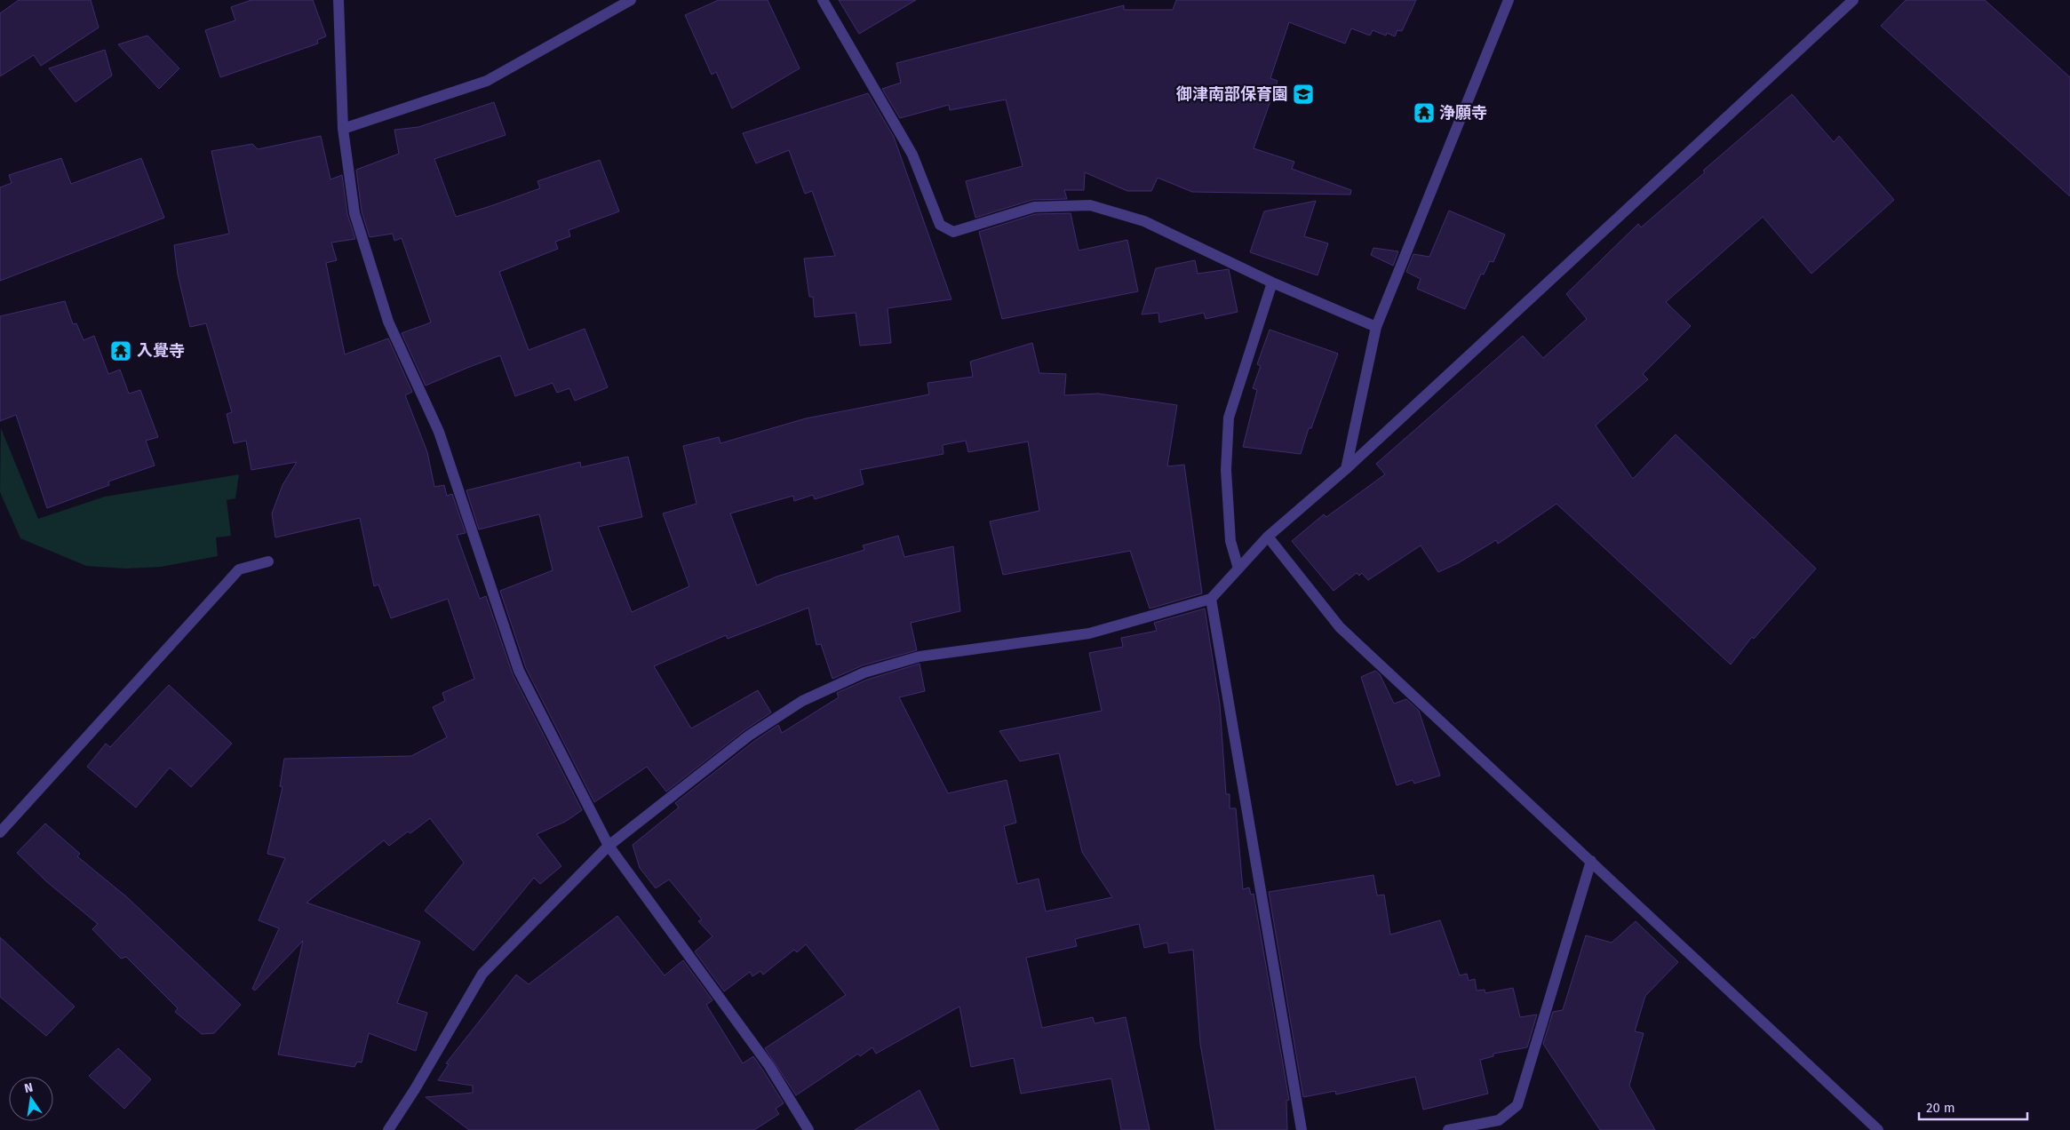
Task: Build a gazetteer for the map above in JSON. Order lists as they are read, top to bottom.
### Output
{
  "places": {
    "school or university": ["御津南部保育園"],
    "temple": ["浄願寺", "入覺寺"]
  },
  "scale_bar": "20 m",
  "north": "top"
}
